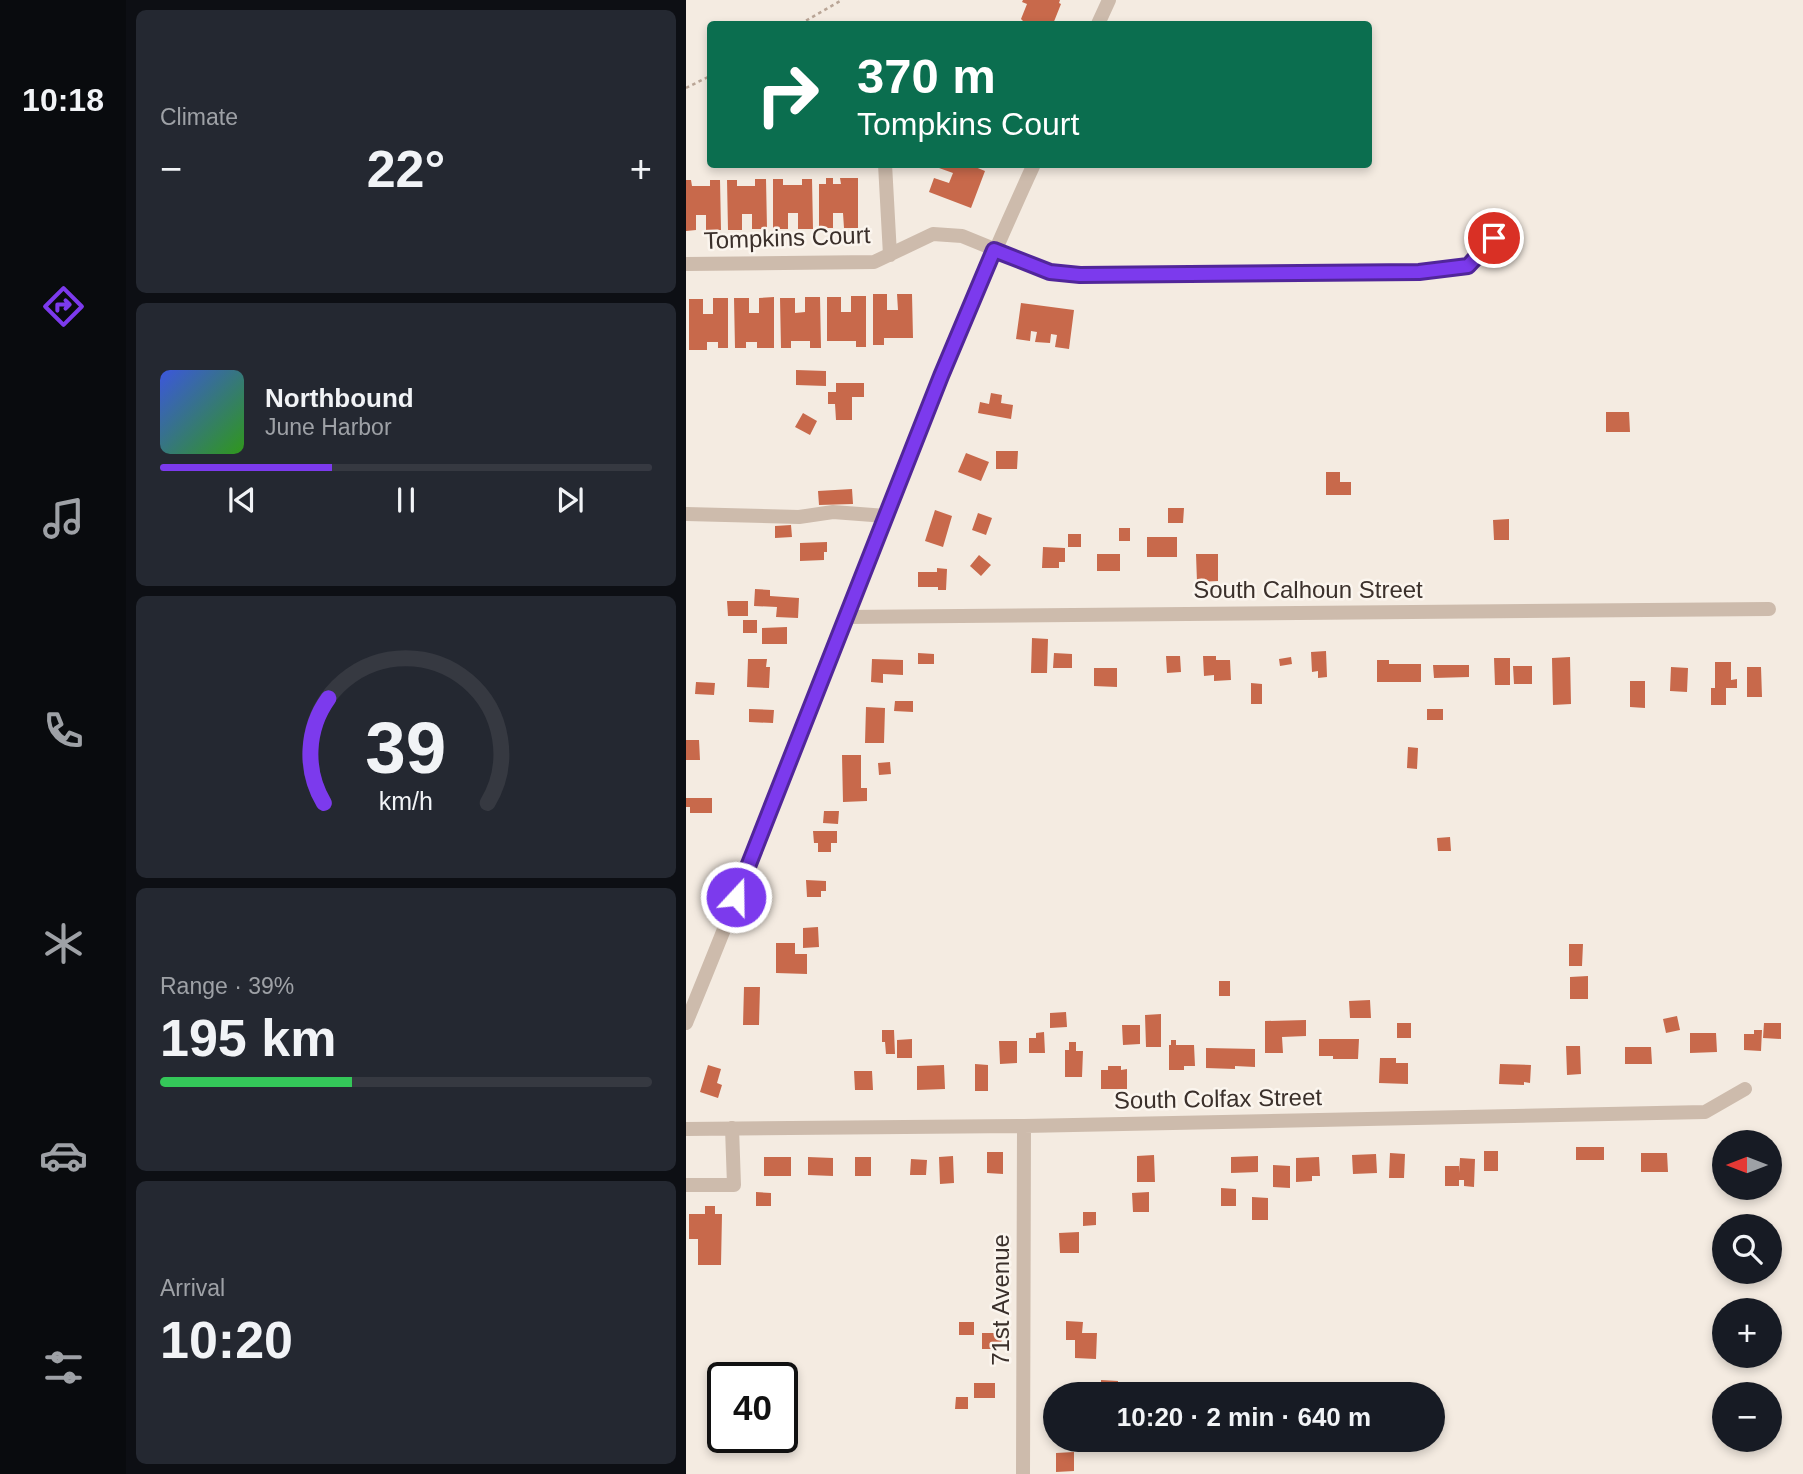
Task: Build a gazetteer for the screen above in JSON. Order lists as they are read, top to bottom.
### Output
{
  "streets": {
    "street": [
      "Tompkins Court",
      "South Calhoun Street",
      "South Colfax Street",
      "71st Avenue"
    ]
  },
  "crossings": [
    ["South Colfax Street", "71st Avenue"]
  ],
  "north": "left",
  "page": {
    "tabs": "10:18",
    "tile": [
      "Climate",
      ["Range · 39%", "195 km"],
      ["Arrival", "10:20"]
    ],
    "turn": ["370 m", "Tompkins Court"],
    "heat": ["−", "22°", "+"],
    "song": ["Northbound", "June Harbor"],
    "map_buttons": ["+", "−"],
    "limit": "40",
    "trip": "10:20 · 2 min · 640 m",
    "gauge": ["39", "km/h"]
  }
}
